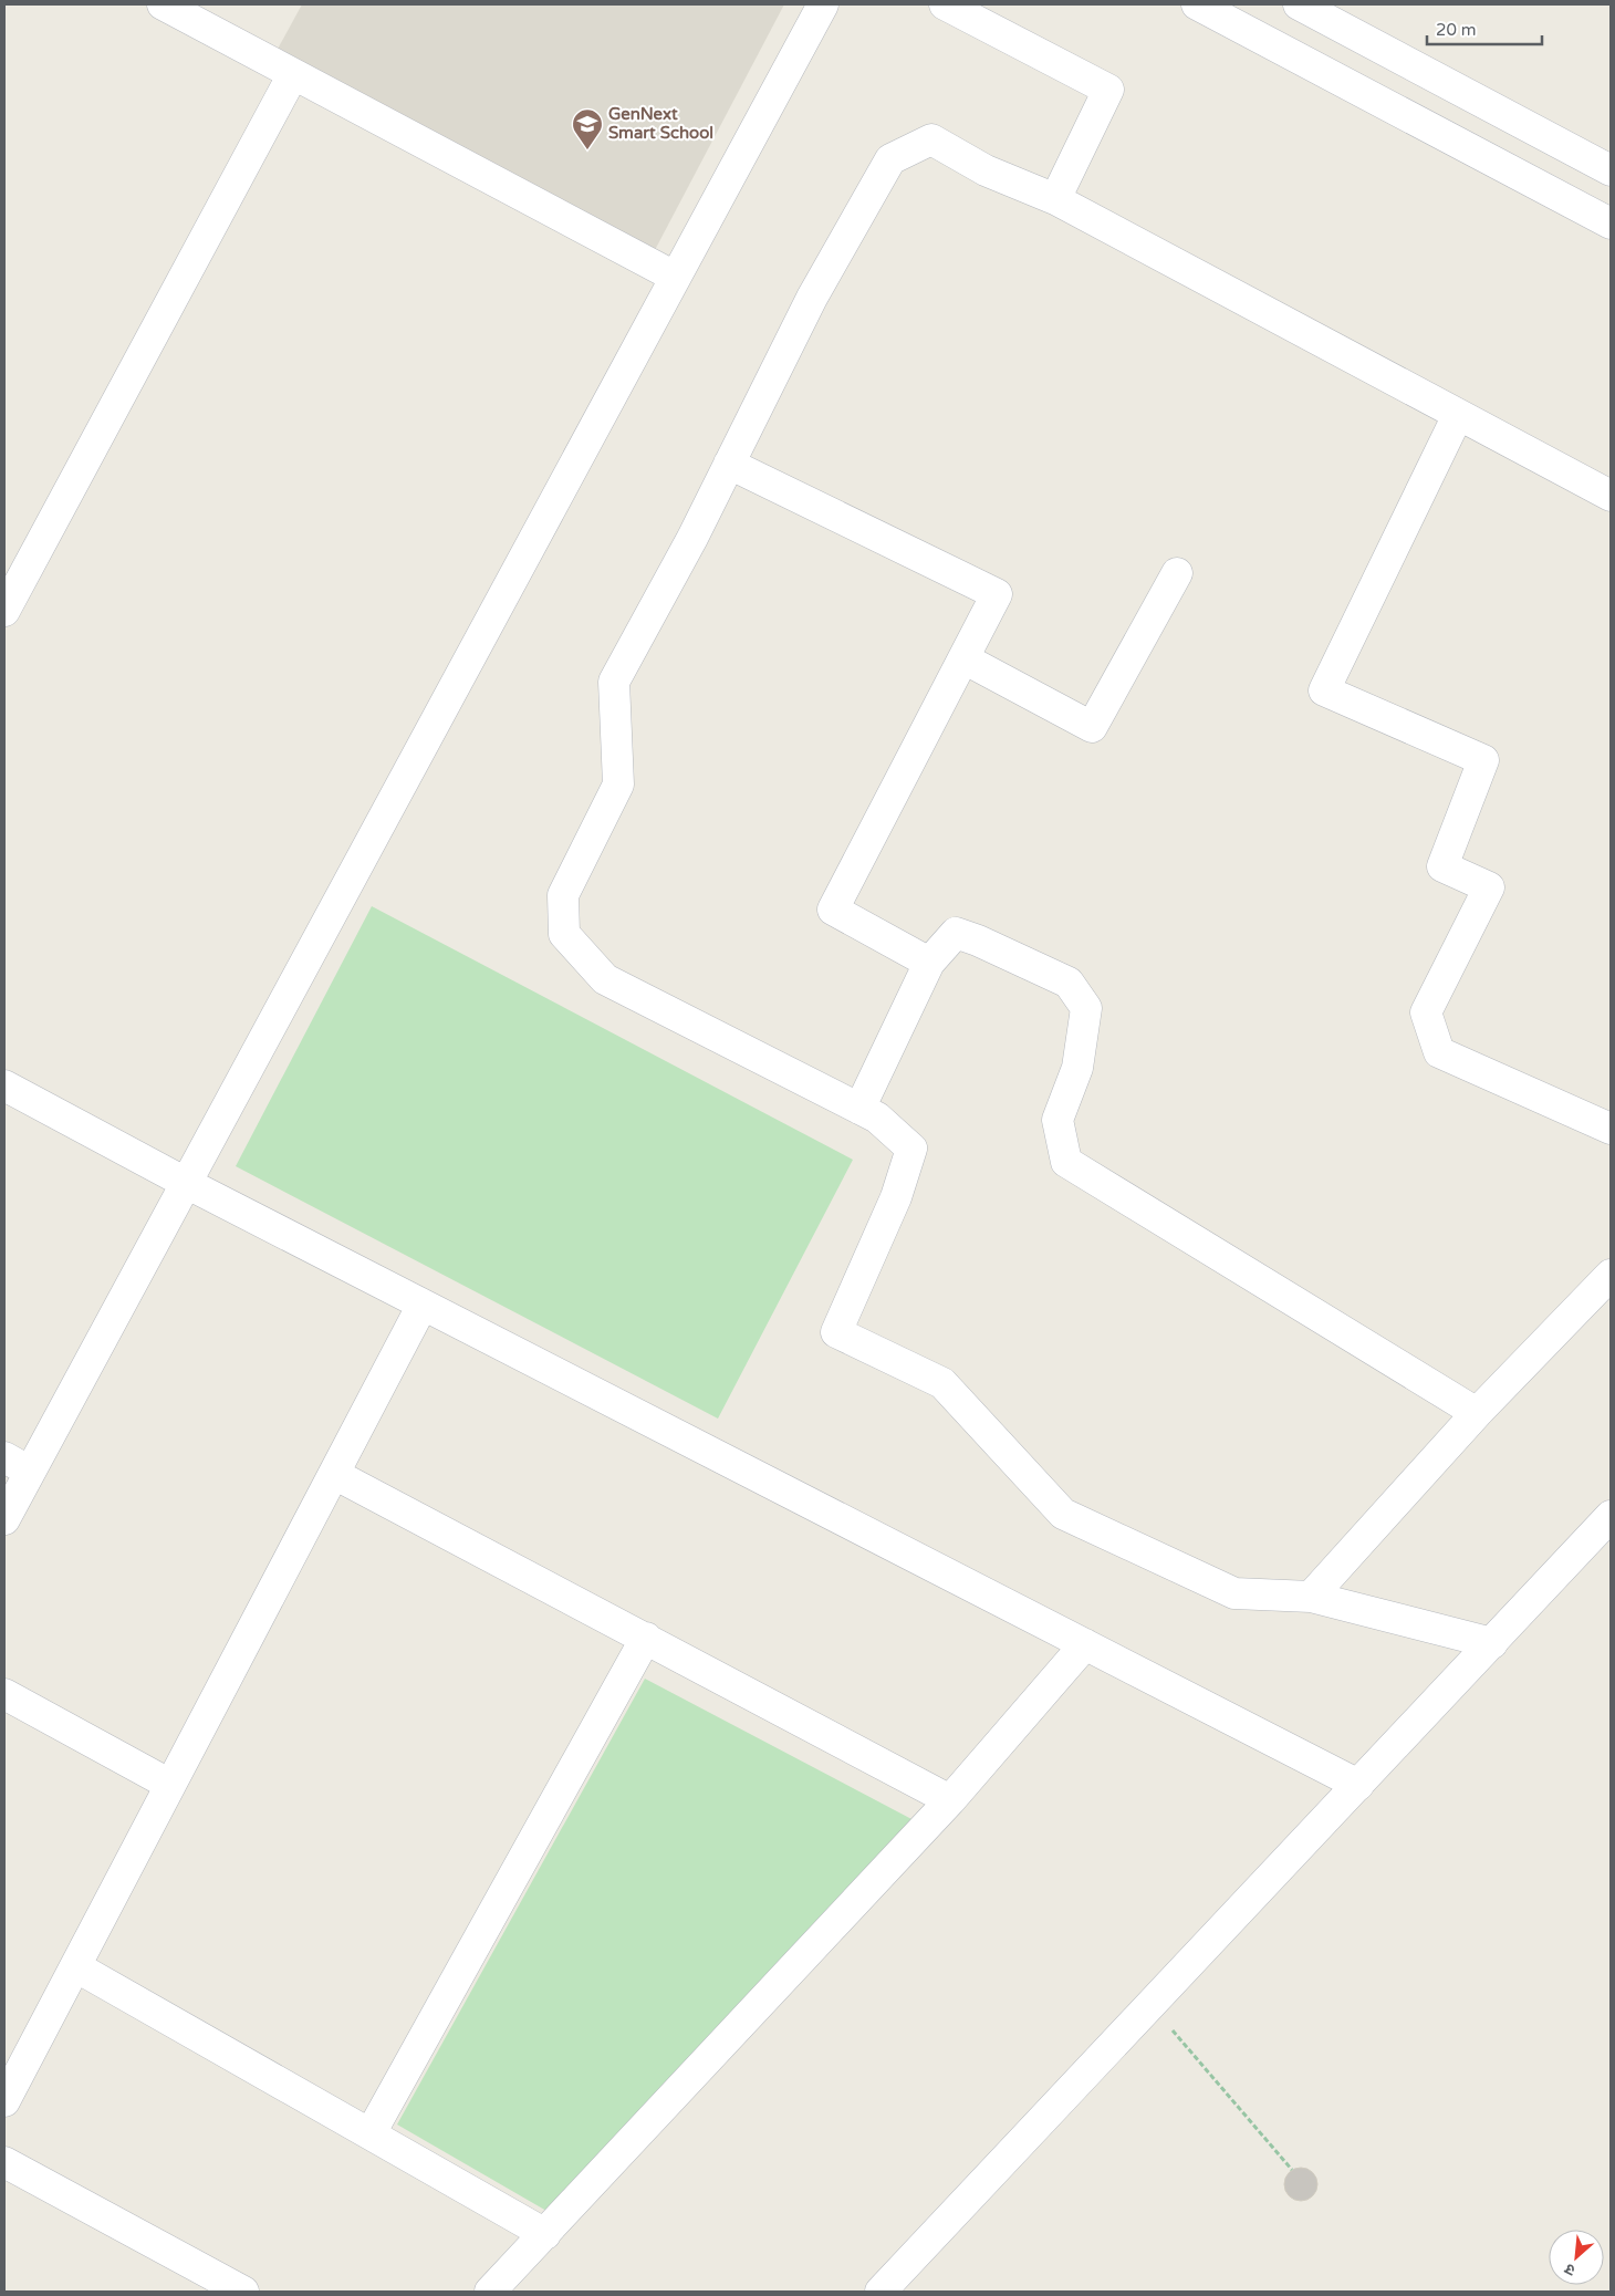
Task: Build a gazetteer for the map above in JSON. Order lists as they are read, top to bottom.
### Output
{
  "places": {
    "school or university": ["GenNext Smart School"]
  },
  "scale_bar": "20 m",
  "north": "bottom left"
}
